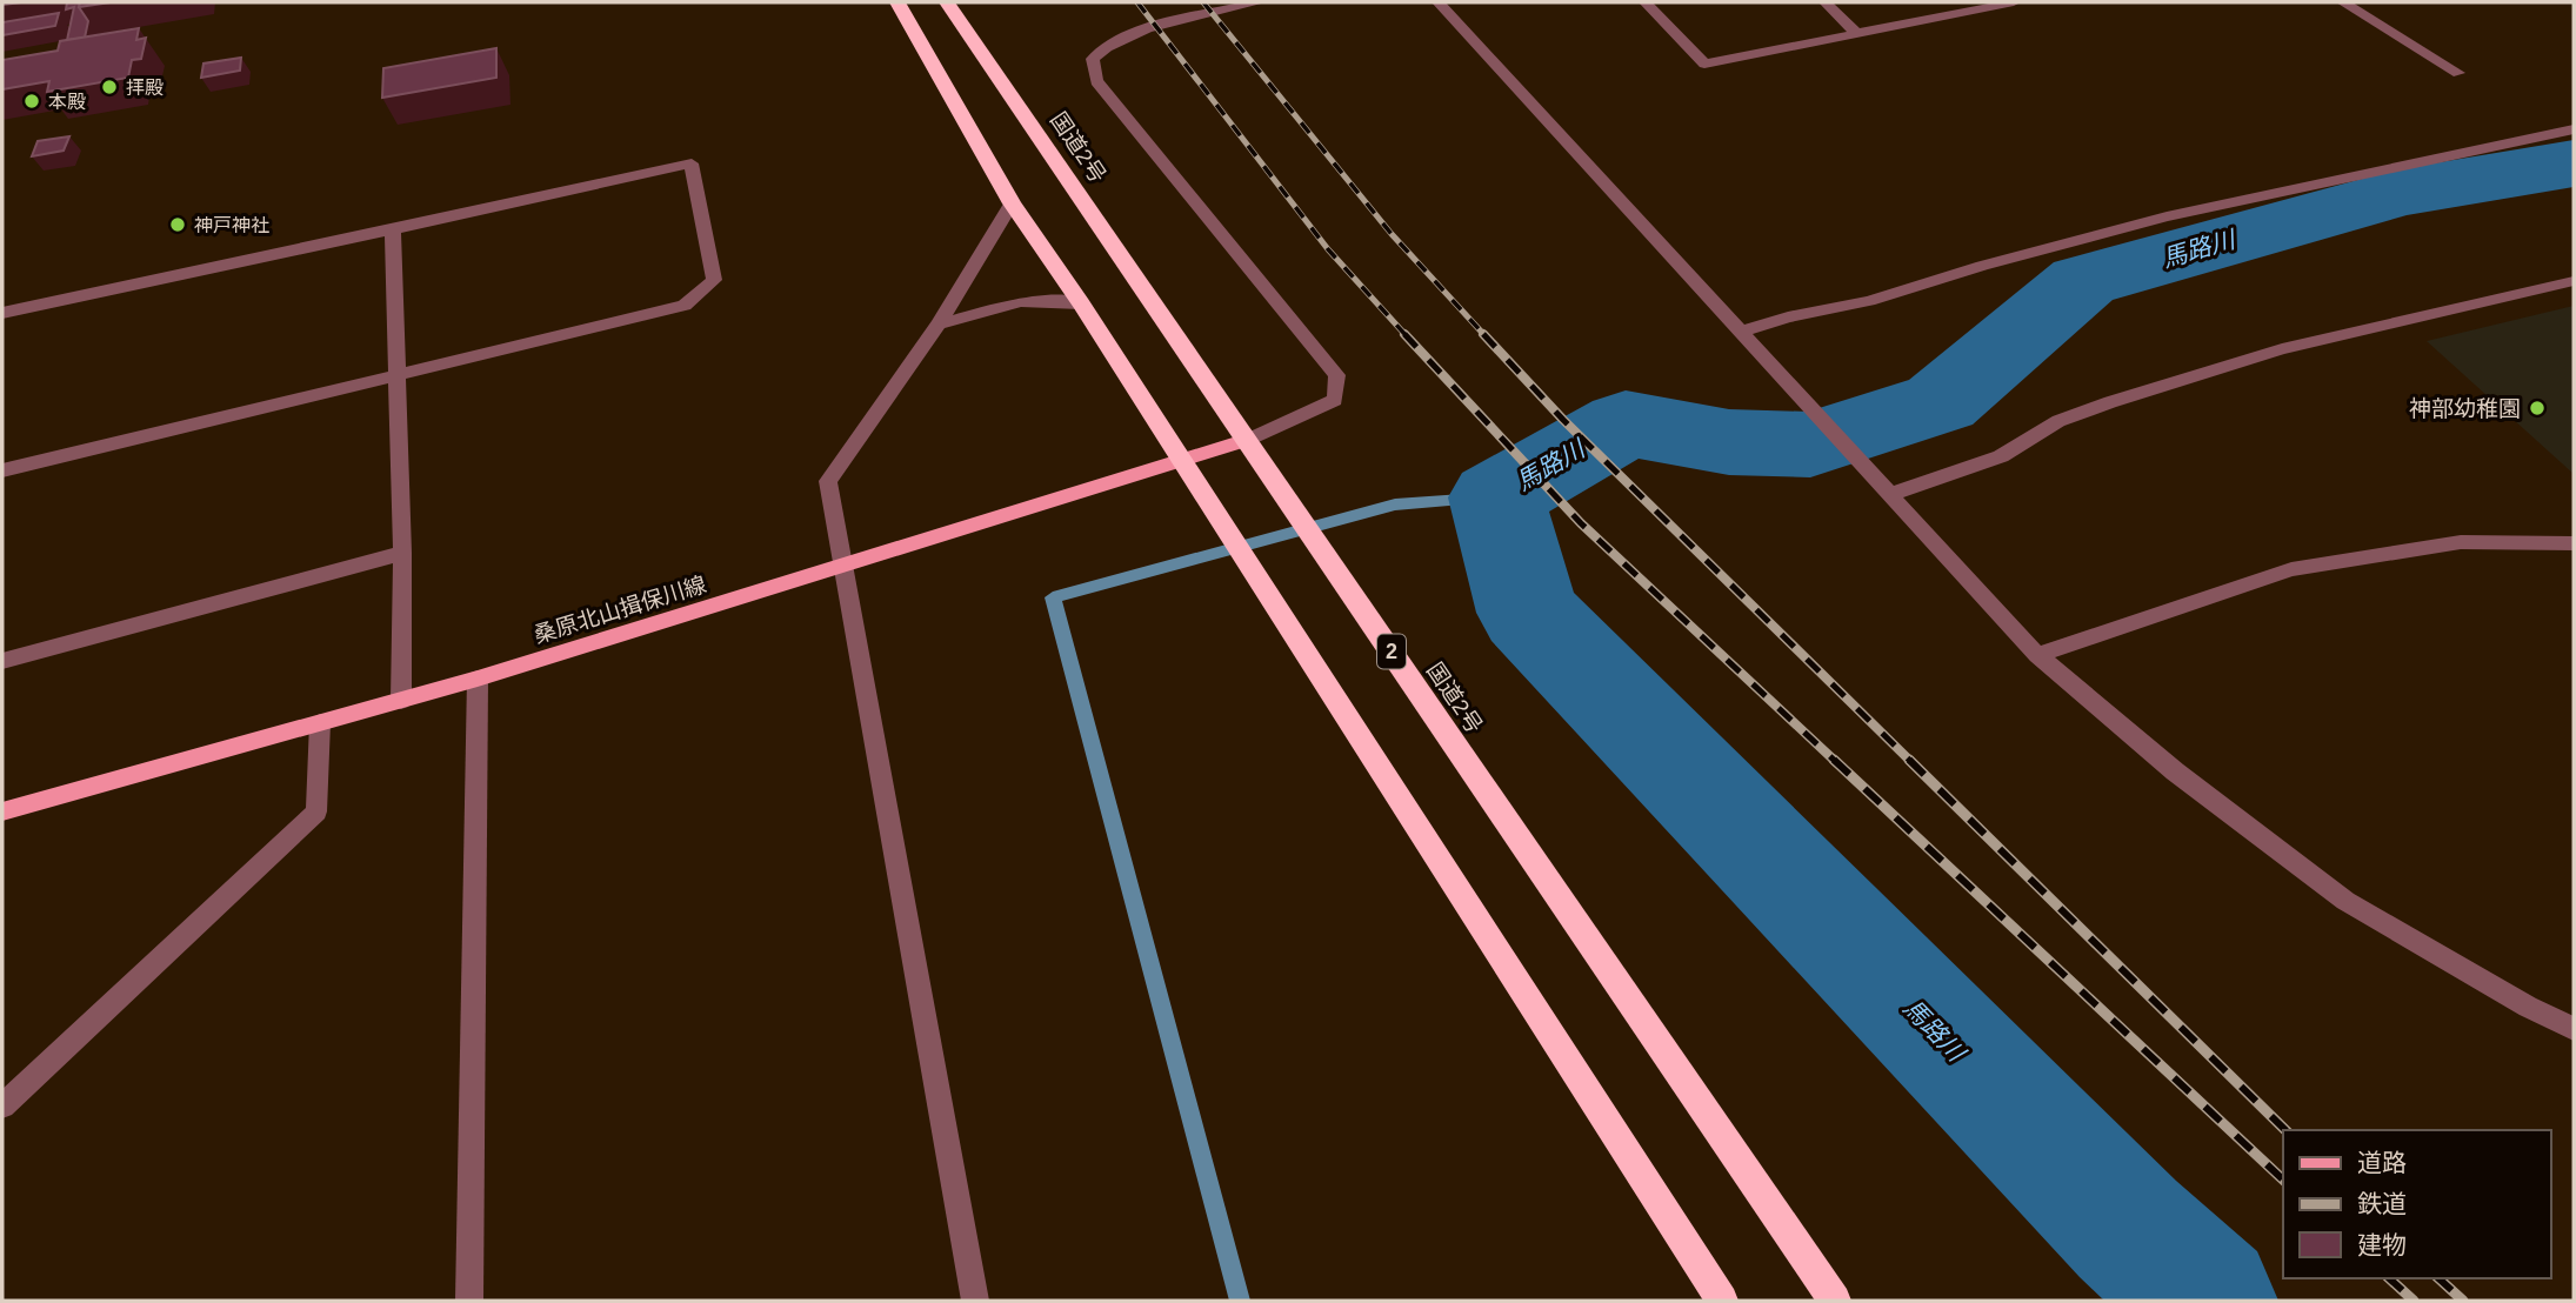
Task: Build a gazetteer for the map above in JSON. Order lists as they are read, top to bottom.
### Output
{
  "streets": {
    "highway": ["国道2号", "2"],
    "main road": ["桑原北山揖保川線"]
  },
  "crossings": [
    ["国道2号", "桑原北山揖保川線"]
  ],
  "water": ["馬路川"],
  "places": [
    "拝殿",
    "本殿",
    "神戸神社",
    "神部幼稚園"
  ],
  "legend": ["道路", "鉄道", "建物"]
}
